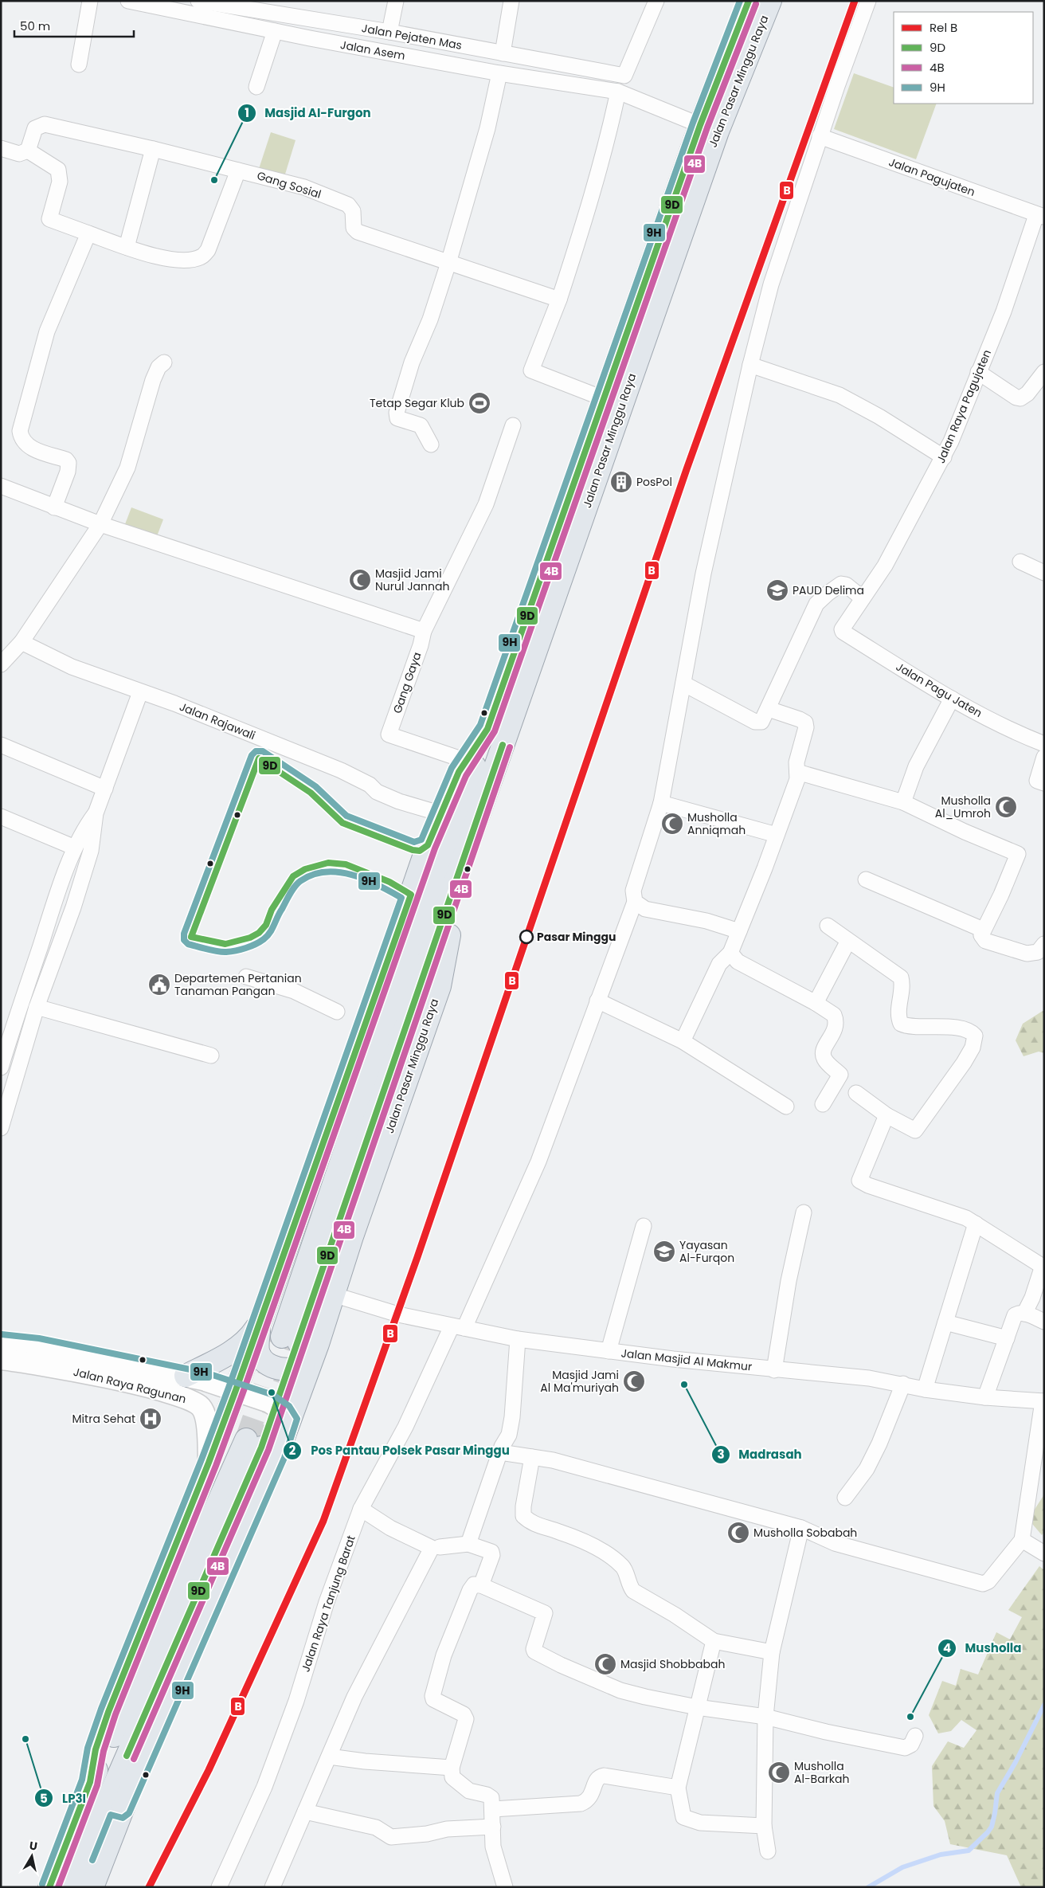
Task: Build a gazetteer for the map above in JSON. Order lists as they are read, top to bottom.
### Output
{
  "streets": {
    "main road": ["Jalan Pasar Minggu Raya", "Jalan Raya Ragunan"],
    "street": [
      "Jalan Pejaten Mas",
      "Jalan Asem",
      "Jalan Pagujaten",
      "Gang Sosial",
      "Jalan Raya Pagujaten",
      "Gang Gaya",
      "Jalan Pagu Jaten",
      "Jalan Rajawali",
      "Jalan Masjid Al Makmur",
      "Jalan Raya Tanjung Barat"
    ]
  },
  "crossings": [
    ["Jalan Asem", "Jalan Pasar Minggu Raya"],
    ["Jalan Pasar Minggu Raya", "Gang Gaya"],
    ["Jalan Pasar Minggu Raya", "Jalan Rajawali"],
    ["Jalan Pasar Minggu Raya", "Jalan Masjid Al Makmur"],
    ["Jalan Pasar Minggu Raya", "Jalan Raya Ragunan"],
    ["Jalan Pagujaten", "Jalan Raya Pagujaten"],
    ["Jalan Pagujaten", "Jalan Raya Tanjung Barat"],
    ["Jalan Raya Pagujaten", "Jalan Pagu Jaten"],
    ["Jalan Masjid Al Makmur", "Jalan Raya Tanjung Barat"]
  ],
  "places": {
    "other": [
      "Masjid AI-Furgon",
      "Pasar Minggu",
      "Madrasah",
      "Pos Pantau Polsek Pasar Minggu",
      "Musholla",
      "LP3I"
    ],
    "sports": ["Tetap Segar Klub"],
    "building": ["PosPol"],
    "mosque": [
      "Masjid Jami Nurul Jannah",
      "Musholla Al_Umroh",
      "Musholla Anniqmah",
      "Masjid Jami Al Ma'muriyah",
      "Musholla Sobabah",
      "Masjid Shobbabah",
      "Musholla Al-Barkah"
    ],
    "school or university": ["PAUD Delima", "Yayasan Al-Furqon"],
    "public building": ["Departemen Pertanian Tanaman Pangan"],
    "hospital": ["Mitra Sehat"]
  },
  "lines": [
    "rail line B",
    "transit line 9D",
    "transit line 9H",
    "transit line 4B"
  ],
  "legend": [
    "Rel B",
    "9D",
    "4B",
    "9H"
  ],
  "scale_bar": "50 m",
  "north": "top"
}
